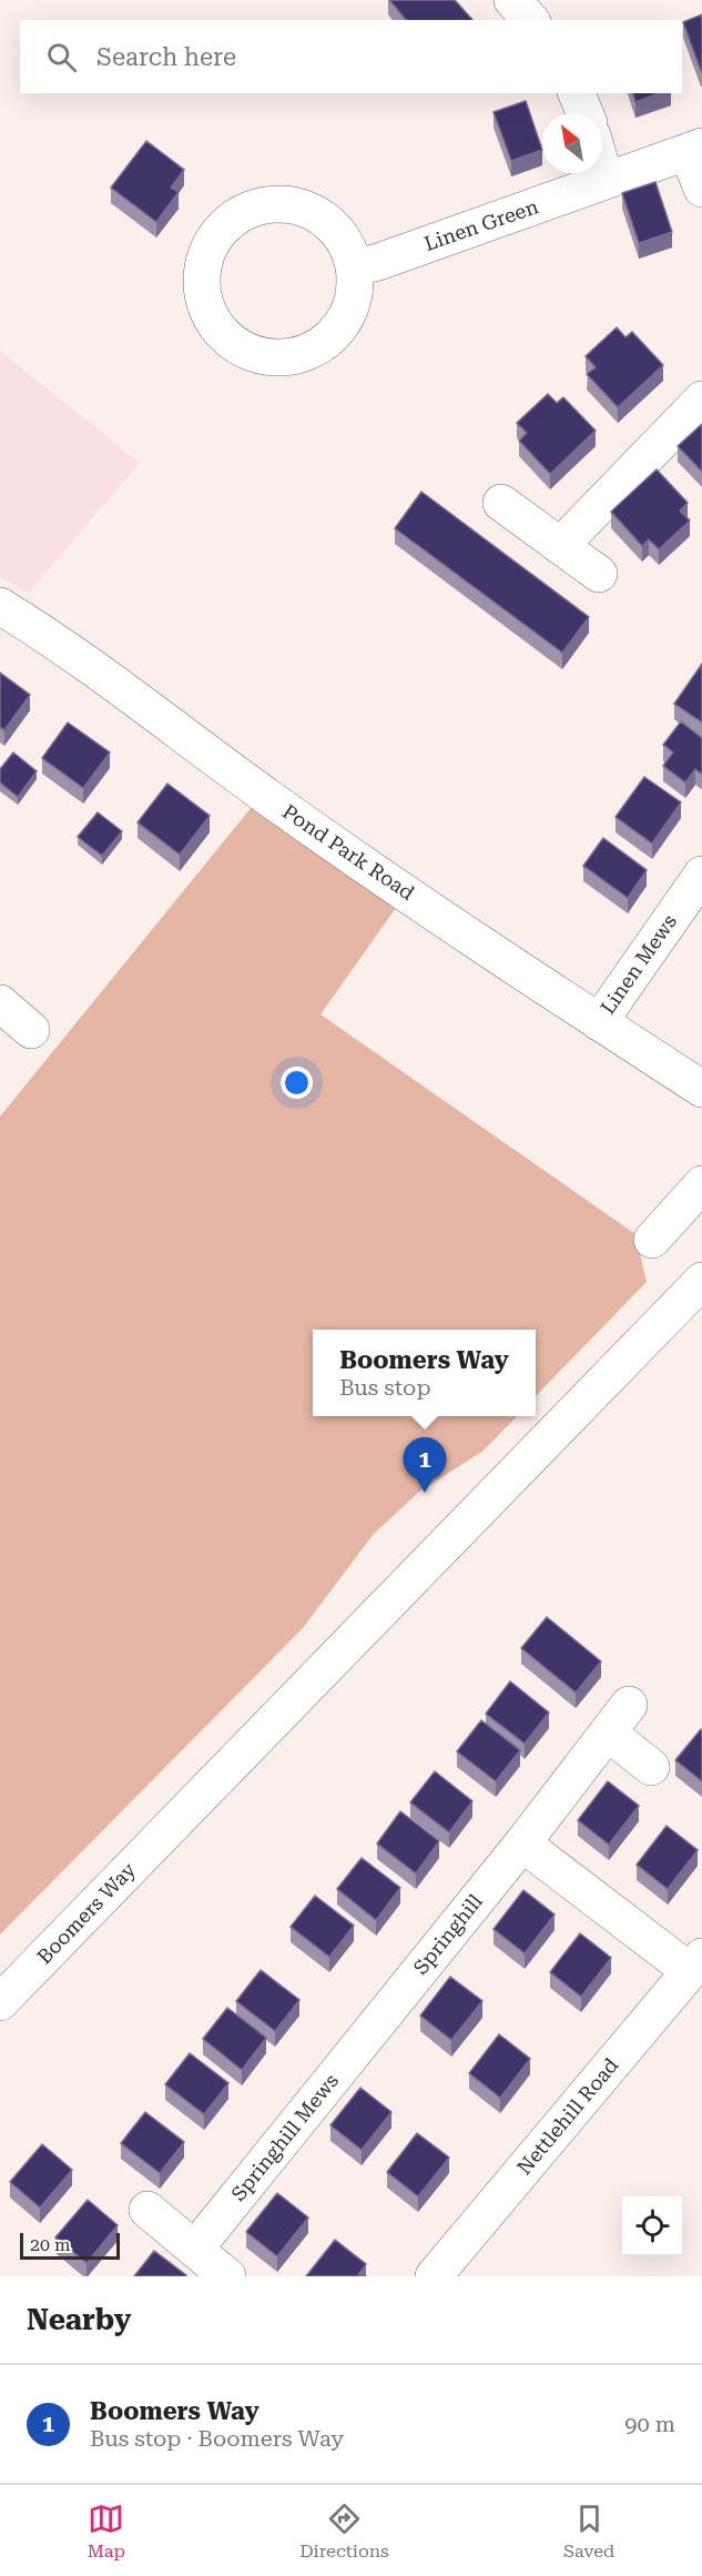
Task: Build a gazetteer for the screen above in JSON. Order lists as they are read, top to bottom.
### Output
{
  "streets": {
    "street": [
      "Linen Green",
      "Pond Park Road",
      "Linen Mews",
      "Boomers Way",
      "Springhill",
      "Nettlehill Road",
      "Springhill Mews"
    ]
  },
  "crossings": [
    ["Pond Park Road", "Linen Mews"],
    ["Springhill", "Springhill Mews"]
  ],
  "scale_bar": "20 m",
  "north": "top left",
  "page": {
    "search": "Search here",
    "popup": ["Boomers Way", "Bus stop"],
    "pins": "1",
    "scale": "20 m",
    "heading": "Nearby",
    "list": [
      {
        "mark": "1",
        "name": "Boomers Way",
        "note": "Bus stop · Boomers Way",
        "value": "90 m"
      }
    ],
    "nav": ["Map", "Directions", "Saved"]
  }
}
